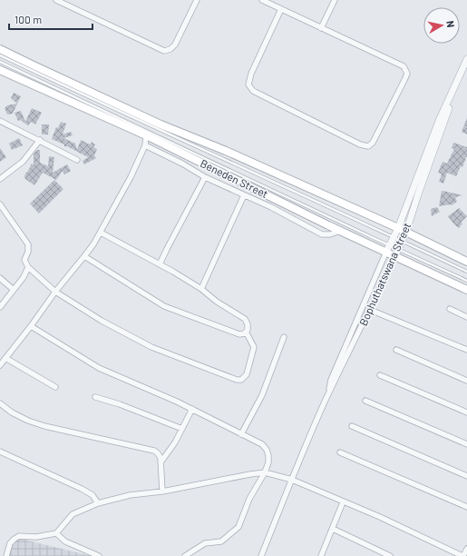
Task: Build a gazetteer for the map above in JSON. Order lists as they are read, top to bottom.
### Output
{
  "streets": {
    "main road": ["Beneden Street"],
    "street": ["Bophuthatswana Street"]
  },
  "crossings": [
    ["Beneden Street", "Bophuthatswana Street"]
  ],
  "scale_bar": "100 m",
  "north": "right"
}
